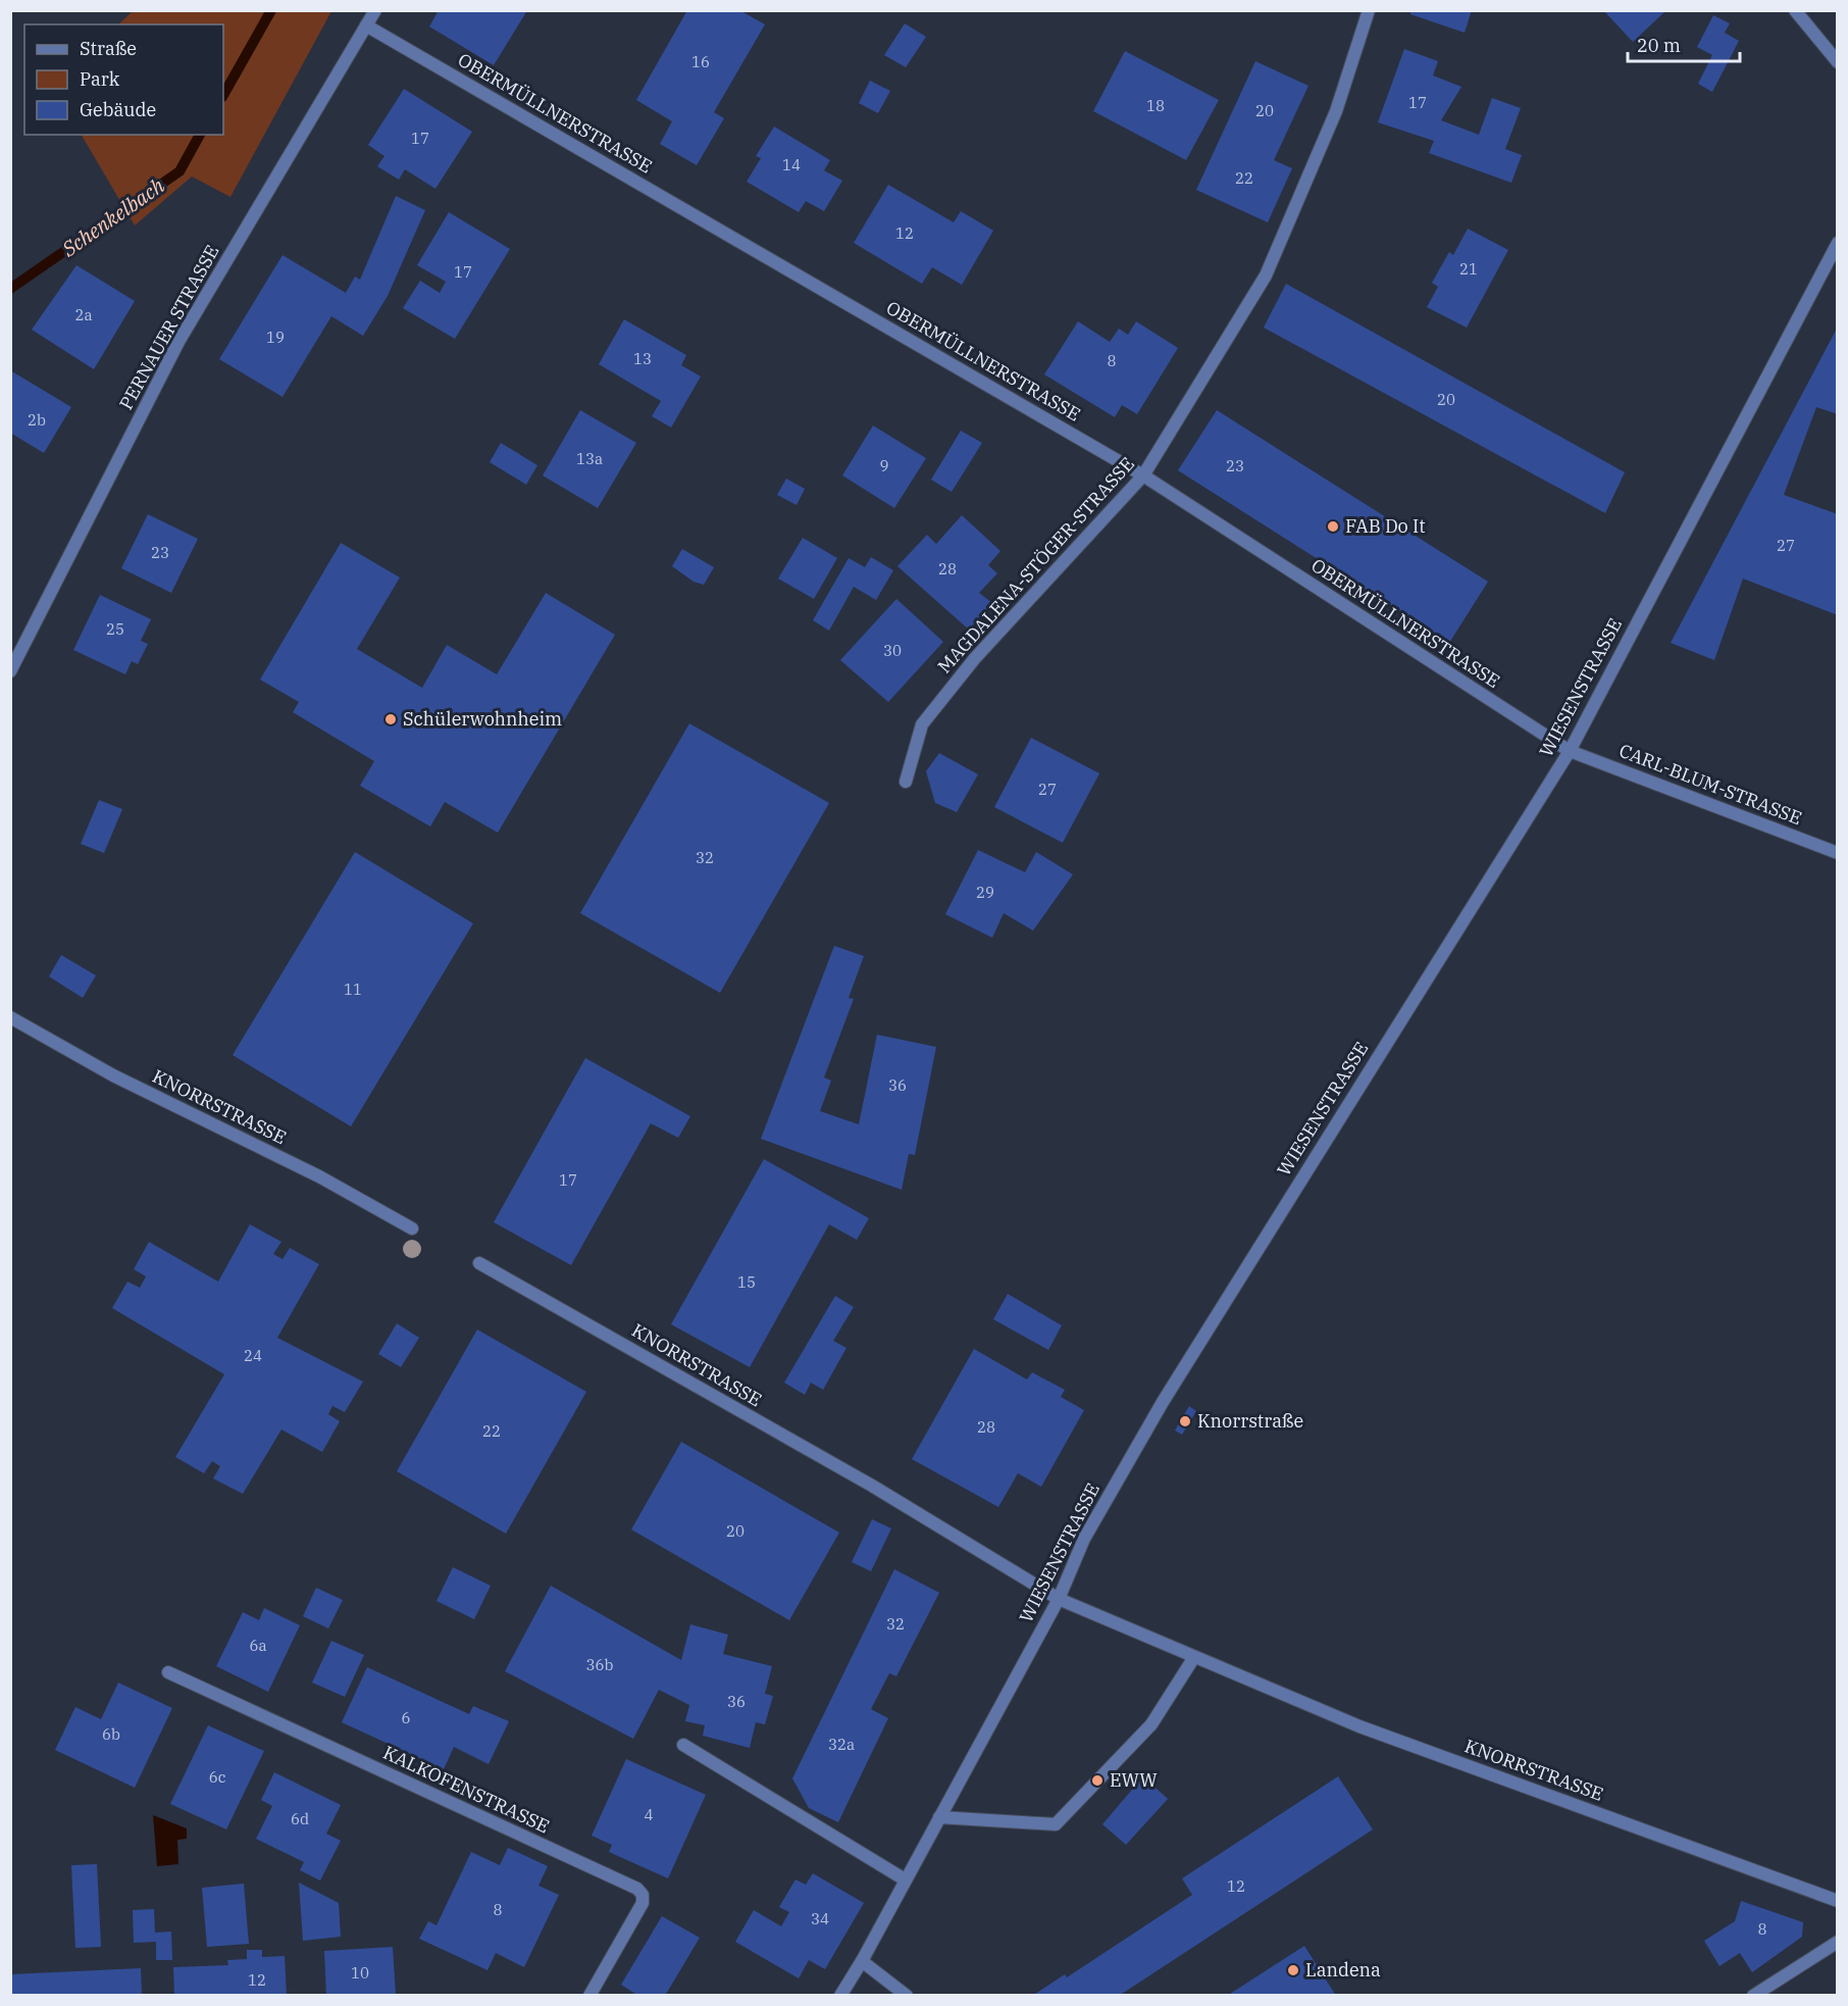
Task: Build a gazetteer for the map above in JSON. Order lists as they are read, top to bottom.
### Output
{
  "streets": {
    "street": [
      "OBERMÜLLNERSTRASSE",
      "PERNAUER STRASSE",
      "MAGDALENA-STÖGER-STRASSE",
      "WIESENSTRASSE",
      "CARL-BLUM-STRASSE",
      "KNORRSTRASSE",
      "KALKOFENSTRASSE"
    ]
  },
  "crossings": [
    ["OBERMÜLLNERSTRASSE", "PERNAUER STRASSE"],
    ["OBERMÜLLNERSTRASSE", "MAGDALENA-STÖGER-STRASSE"],
    ["OBERMÜLLNERSTRASSE", "WIESENSTRASSE"],
    ["OBERMÜLLNERSTRASSE", "CARL-BLUM-STRASSE"],
    ["WIESENSTRASSE", "CARL-BLUM-STRASSE"],
    ["WIESENSTRASSE", "KNORRSTRASSE"]
  ],
  "water": ["Schenkelbach"],
  "places": [
    "FAB Do It",
    "Schülerwohnheim",
    "Knorrstraße",
    "EWW",
    "Landena"
  ],
  "house_numbers": [
    "16",
    "17",
    "18",
    "20",
    "17",
    "14",
    "22",
    "12",
    "21",
    "17",
    "2a",
    "19",
    "13",
    "8",
    "20",
    "2b",
    "13a",
    "9",
    "23",
    "27",
    "23",
    "28",
    "25",
    "30",
    "27",
    "32",
    "29",
    "11",
    "36",
    "17",
    "15",
    "24",
    "28",
    "22",
    "20",
    "32",
    "6a",
    "36b",
    "36",
    "6",
    "6b",
    "32a",
    "6c",
    "4",
    "6d",
    "12",
    "8",
    "34",
    "8",
    "10",
    "12"
  ],
  "legend": ["Straße", "Park", "Gebäude"],
  "scale_bar": "20 m"
}
